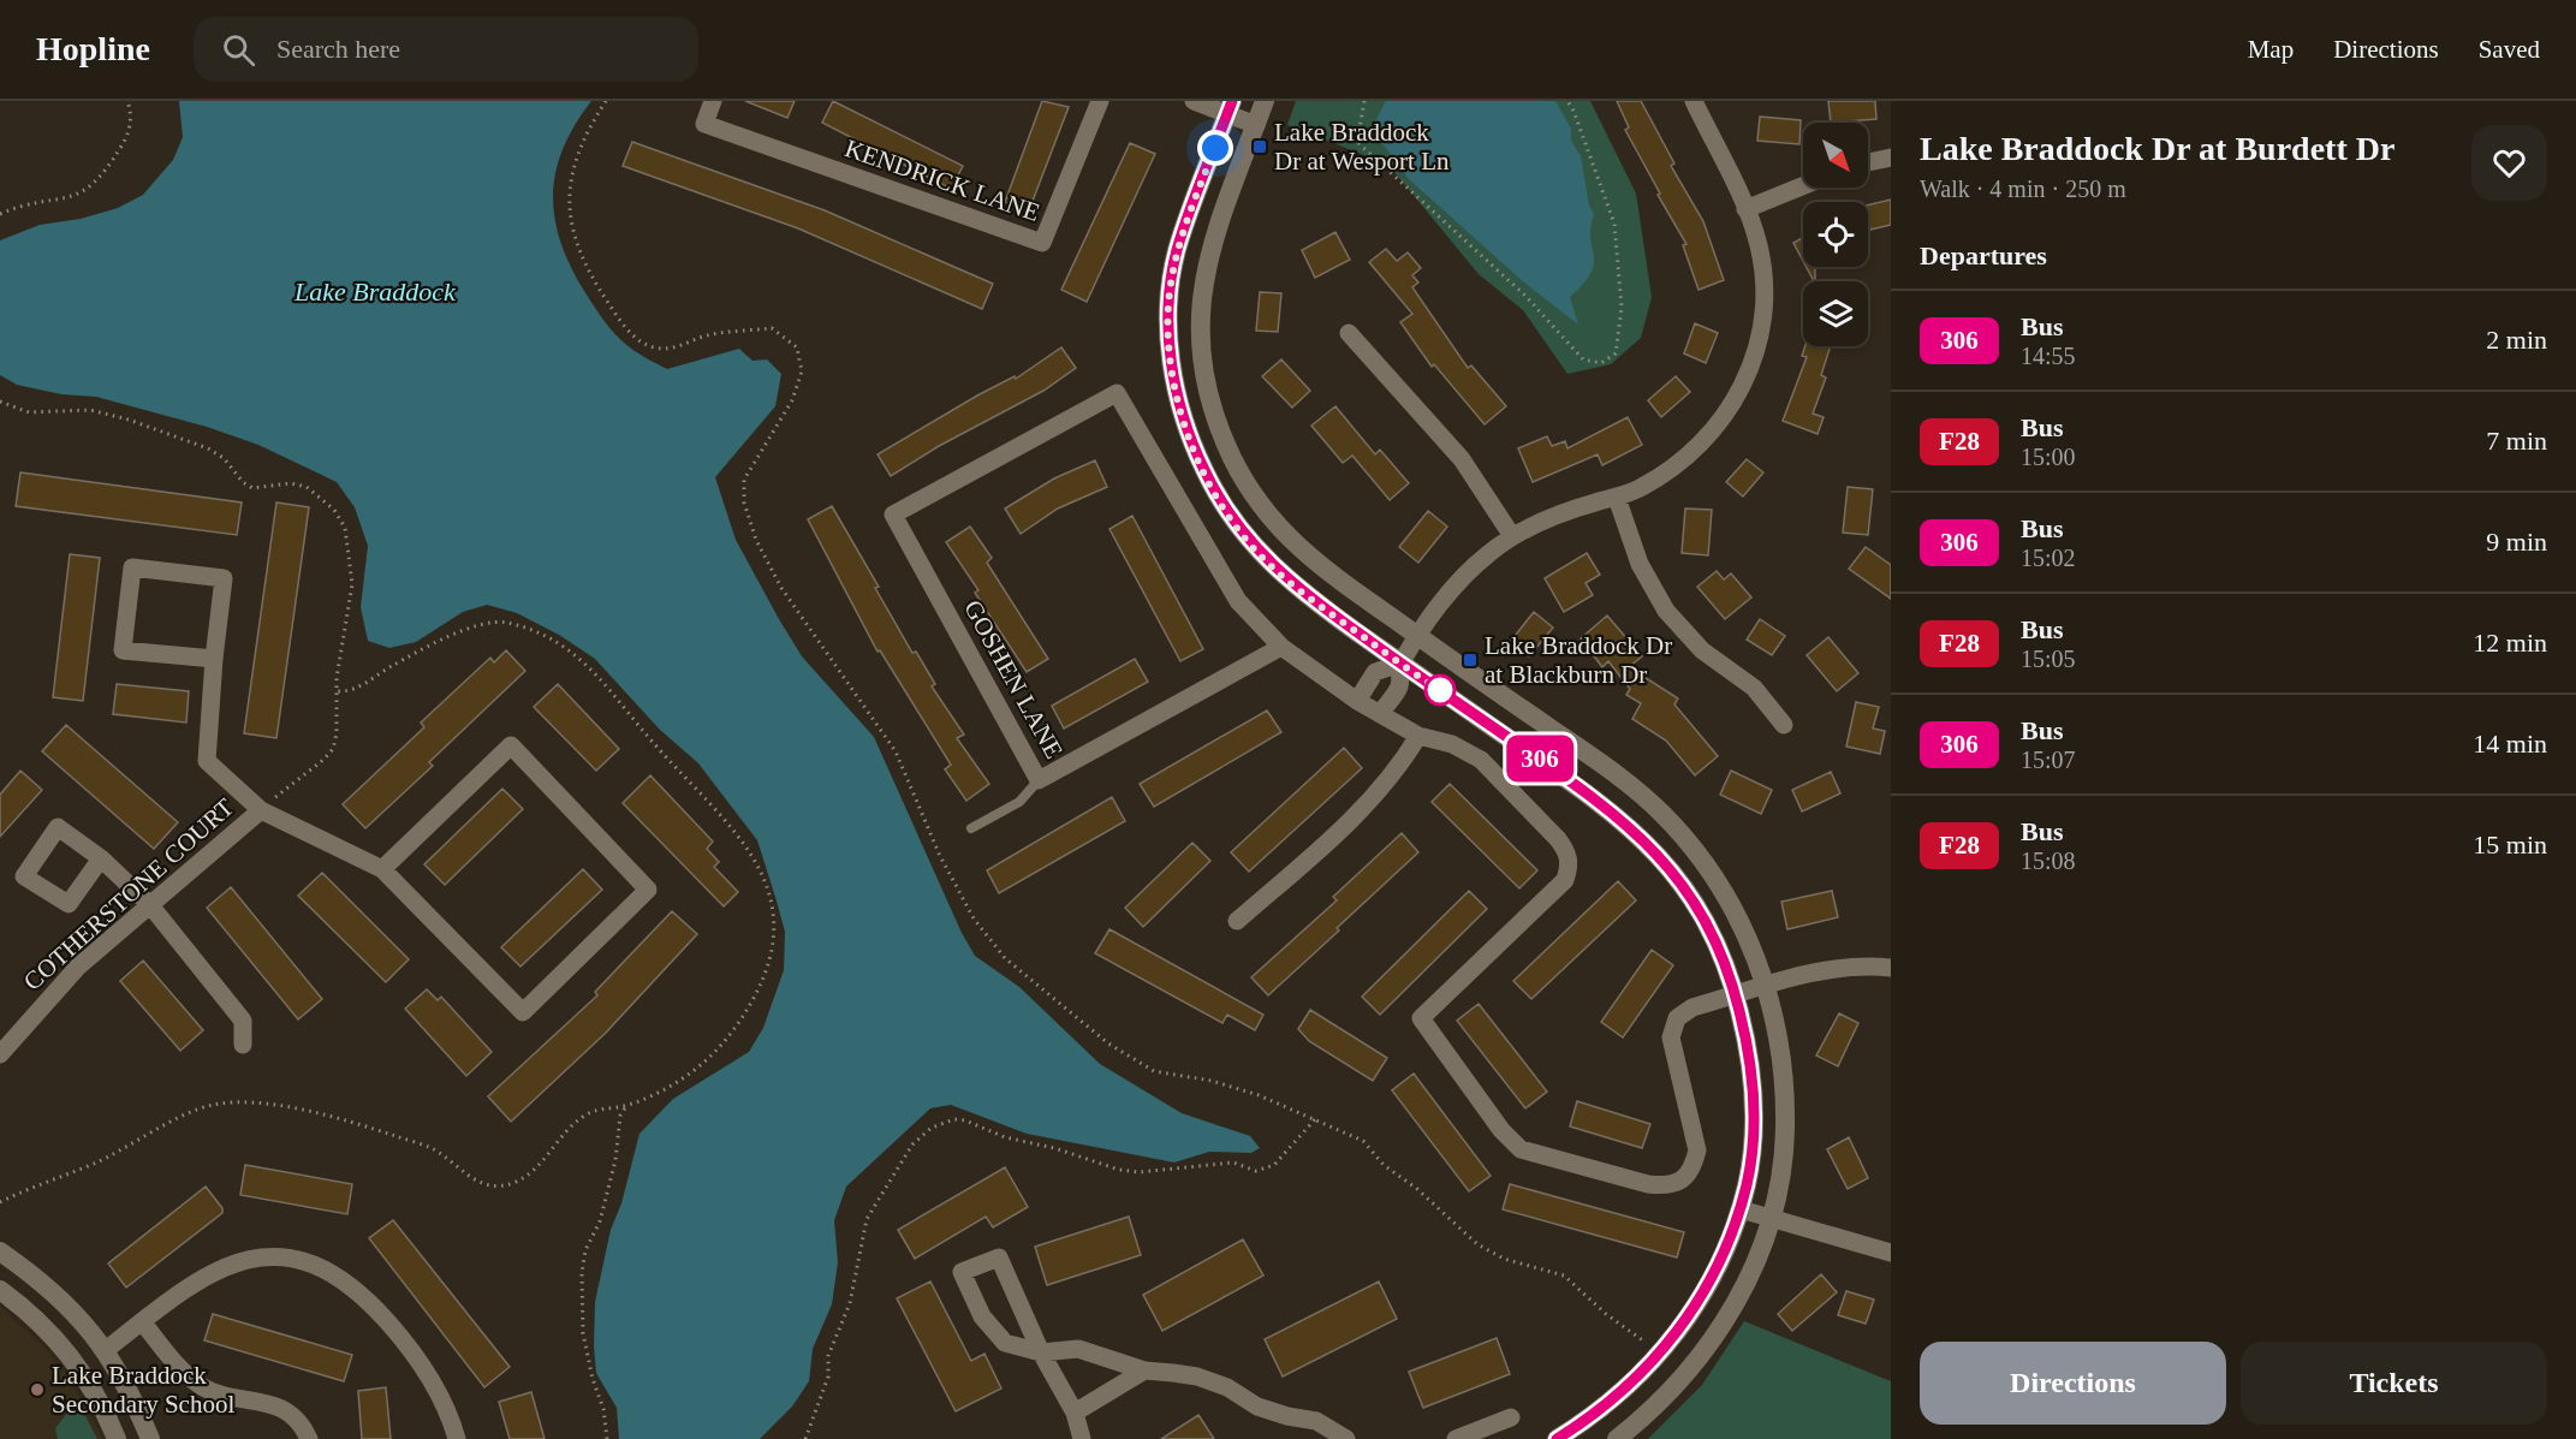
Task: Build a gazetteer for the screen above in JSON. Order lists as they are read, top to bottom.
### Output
{
  "streets": {
    "street": ["KENDRICK LANE", "GOSHEN LANE", "COTHERSTONE COURT"]
  },
  "water": ["Lake Braddock"],
  "places": {
    "transit": ["Lake Braddock Dr at Wesport Ln", "Lake Braddock Dr at Blackburn Dr"],
    "other": ["Lake Braddock Secondary School"]
  },
  "lines": ["bus line 306"],
  "north": "bottom right",
  "page": {
    "header": "Hopline",
    "search": "Search here",
    "nav": ["Map", "Directions", "Saved"],
    "on_map": "306",
    "heading": [
      ["Lake Braddock Dr at Burdett Dr", "Walk · 4 min · 250 m"],
      "Departures"
    ],
    "list": [
      {
        "mark": "306",
        "name": "Bus",
        "note": "14:55",
        "value": "2 min"
      },
      {
        "mark": "F28",
        "name": "Bus",
        "note": "15:00",
        "value": "7 min"
      },
      {
        "mark": "306",
        "name": "Bus",
        "note": "15:02",
        "value": "9 min"
      },
      {
        "mark": "F28",
        "name": "Bus",
        "note": "15:05",
        "value": "12 min"
      },
      {
        "mark": "306",
        "name": "Bus",
        "note": "15:07",
        "value": "14 min"
      },
      {
        "mark": "F28",
        "name": "Bus",
        "note": "15:08",
        "value": "15 min"
      }
    ],
    "buttons": ["Directions", "Tickets"]
  }
}
